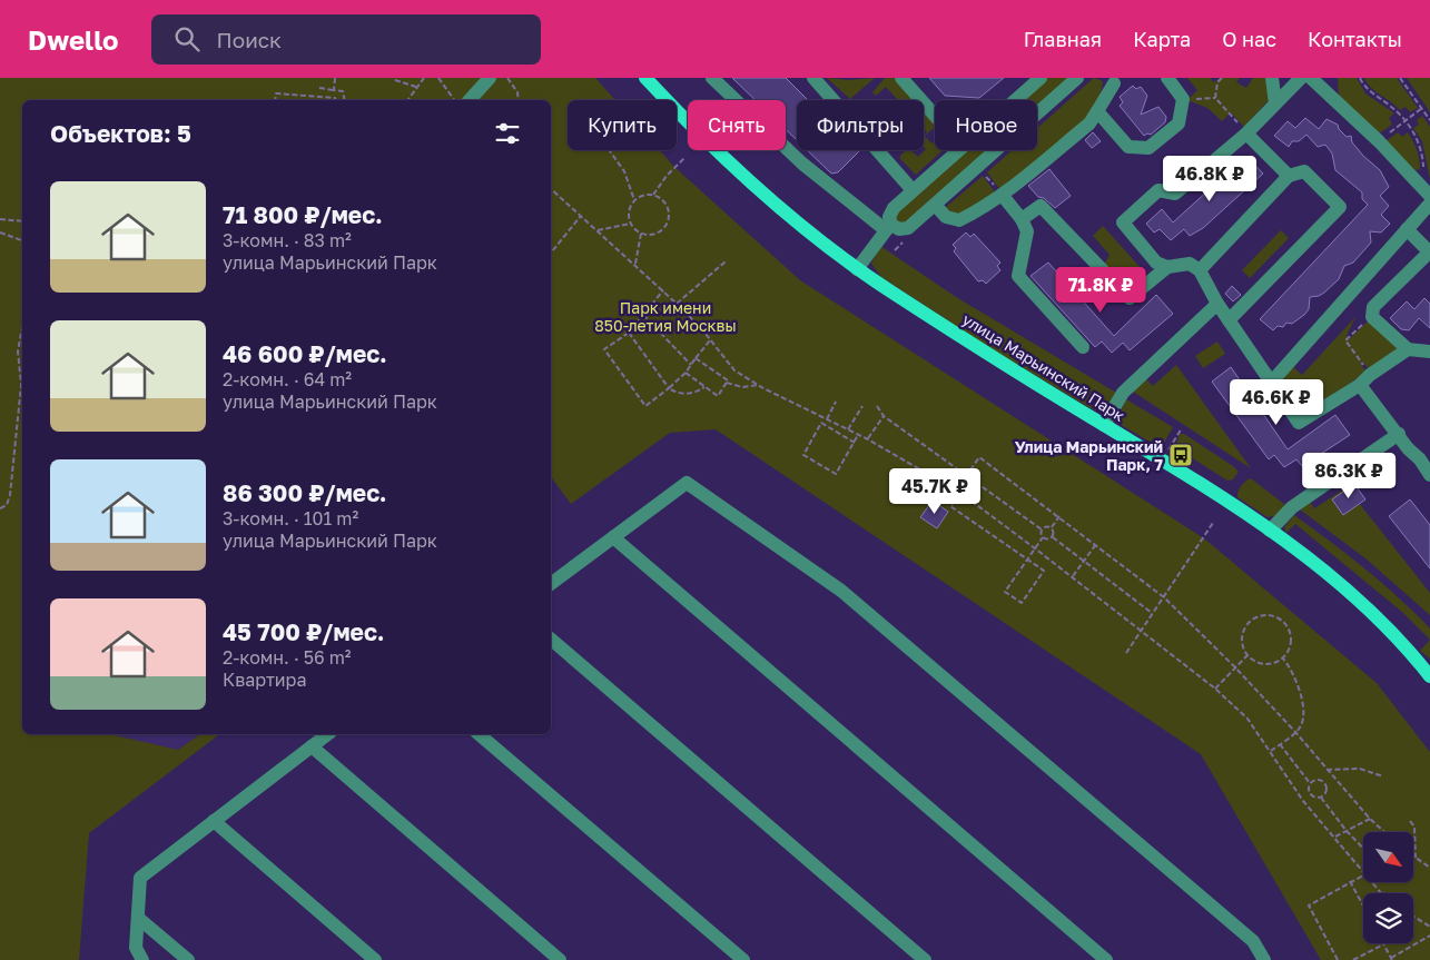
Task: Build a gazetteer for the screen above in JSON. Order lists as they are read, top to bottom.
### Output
{
  "streets": {
    "main road": ["улица Марьинский Парк"]
  },
  "parks": ["Парк имени 850-летия Москвы"],
  "places": {
    "bus stop": ["Улица Марьинский Парк, 7"]
  },
  "north": "bottom right",
  "page": {
    "header": "Dwello",
    "search": "Поиск",
    "nav": [
      "Главная",
      "Карта",
      "О нас",
      "Контакты"
    ],
    "chip": [
      "Купить",
      "Снять",
      "Фильтры",
      "Новое"
    ],
    "heading": "Объектов: 5",
    "price": [
      "46.8K ₽",
      "71.8K ₽",
      "46.6K ₽",
      "86.3K ₽",
      "45.7K ₽"
    ],
    "list": [
      {
        "name": "71 800 ₽/мес.",
        "note": "3-комн. · 83 m² · улица Марьинский Парк"
      },
      {
        "name": "46 600 ₽/мес.",
        "note": "2-комн. · 64 m² · улица Марьинский Парк"
      },
      {
        "name": "86 300 ₽/мес.",
        "note": "3-комн. · 101 m² · улица Марьинский Парк"
      },
      {
        "name": "45 700 ₽/мес.",
        "note": "2-комн. · 56 m² · Квартира"
      }
    ]
  }
}
